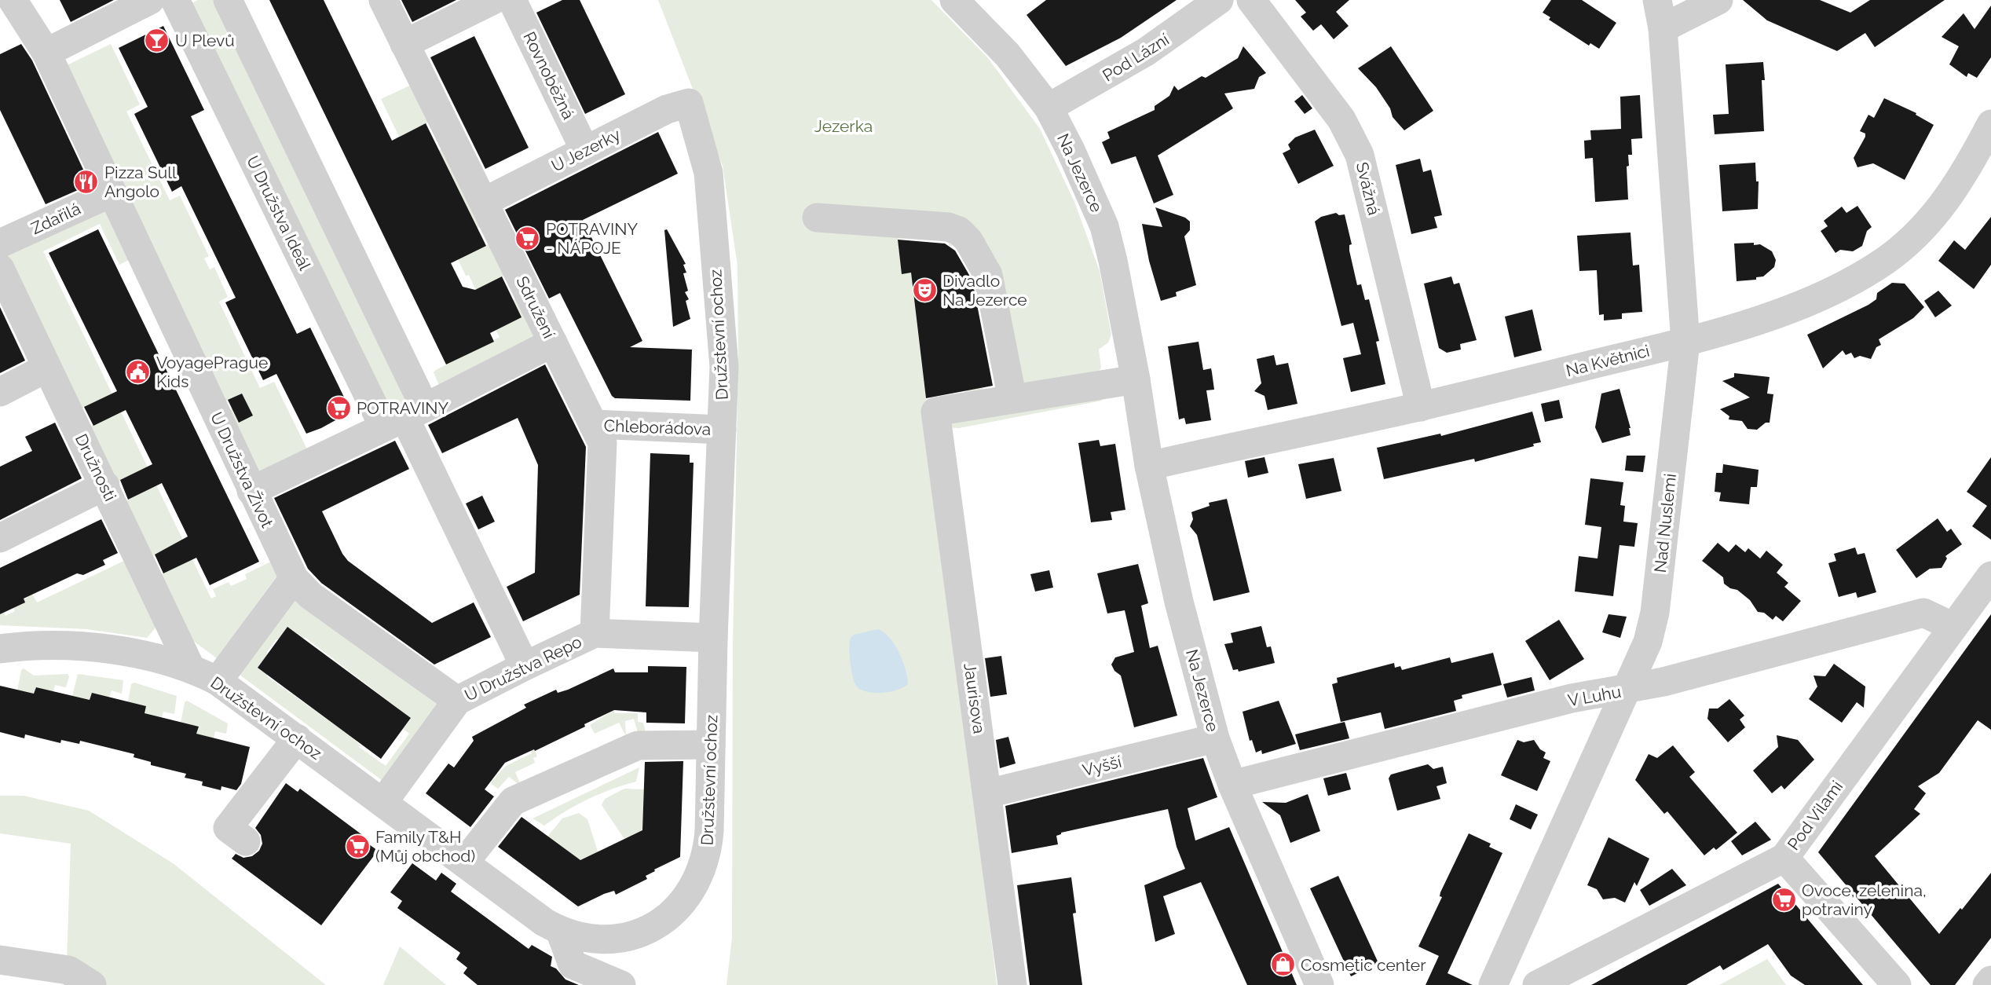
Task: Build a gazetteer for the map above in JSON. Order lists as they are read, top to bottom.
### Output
{
  "streets": {
    "street": [
      "Pod Lázní",
      "Rovnoběžná",
      "U Jezerky",
      "Na Jezerce",
      "Svážná",
      "U Družstva Ideál",
      "Zdařilá",
      "Sdružení",
      "Družstevní ochoz",
      "Na Květnici",
      "Chleborádova",
      "Družnosti",
      "U Družstva Život",
      "Nad Nuslemi",
      "U Družstva Repo",
      "V Luhu",
      "Jaurisova",
      "Vyšší",
      "Pod Vilami"
    ]
  },
  "crossings": [
    ["Pod Lázní", "Na Jezerce"],
    ["Rovnoběžná", "U Jezerky"],
    ["U Jezerky", "Sdružení"],
    ["U Jezerky", "Družstevní ochoz"],
    ["Na Jezerce", "Na Květnici"],
    ["Na Jezerce", "V Luhu"],
    ["Na Jezerce", "Vyšší"],
    ["Svážná", "Na Květnici"],
    ["U Družstva Ideál", "U Družstva Repo"],
    ["Zdařilá", "U Družstva Život"],
    ["Sdružení", "Chleborádova"],
    ["Sdružení", "U Družstva Repo"],
    ["Družstevní ochoz", "Chleborádova"],
    ["Družstevní ochoz", "Družnosti"],
    ["Družstevní ochoz", "U Družstva Repo"],
    ["Na Květnici", "Nad Nuslemi"],
    ["U Družstva Život", "U Družstva Repo"],
    ["Nad Nuslemi", "V Luhu"],
    ["V Luhu", "Pod Vilami"],
    ["Jaurisova", "Vyšší"]
  ],
  "parks": ["Jezerka"],
  "places": {
    "bar": ["U Plevů"],
    "restaurant": ["Pizza Sull Angolo"],
    "supermarket": [
      "POTRAVINY - NÁPOJE",
      "POTRAVINY",
      "Family T&H (Můj obchod)",
      "Ovoce, zelenina, potraviny"
    ],
    "theatre": ["Divadlo Na Jezerce"],
    "public building": ["VoyagePrague Kids"],
    "shop": ["Cosmetic center"]
  }
}
